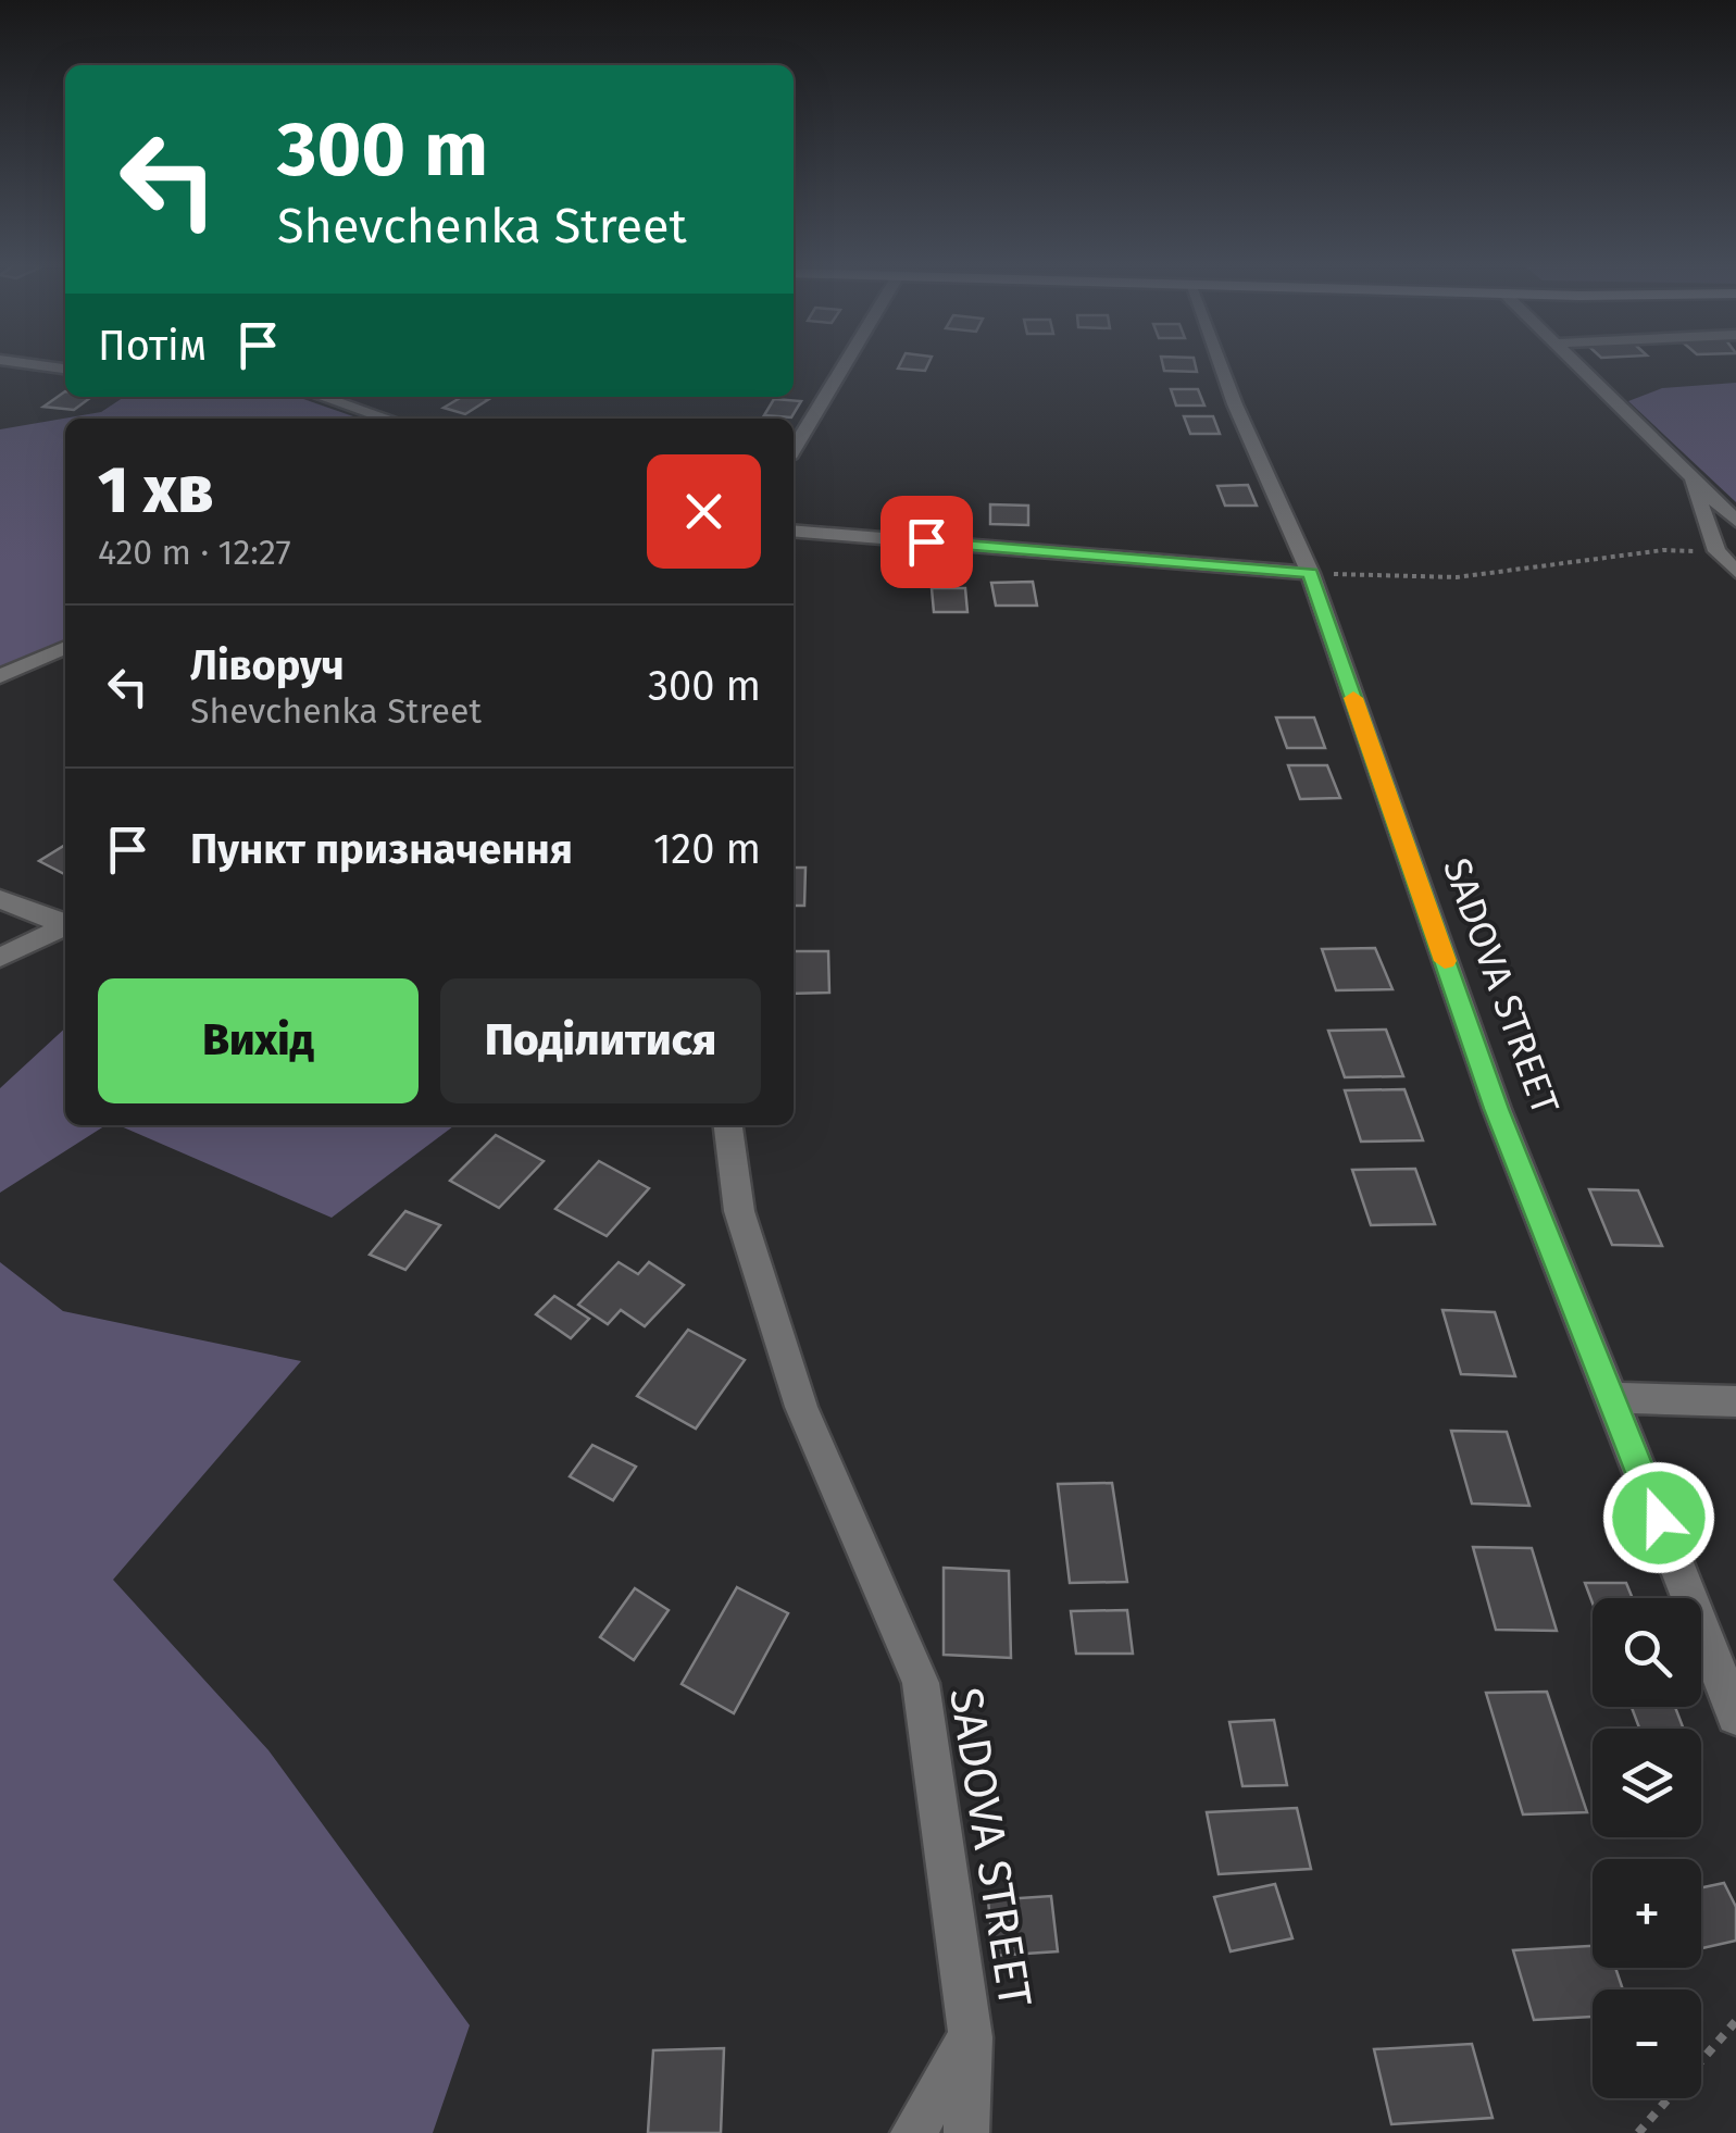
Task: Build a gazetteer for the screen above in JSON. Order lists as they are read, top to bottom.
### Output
{
  "streets": {
    "street": ["SADOVA STREET"]
  },
  "page": {
    "turn": ["300 m", "Shevchenka Street"],
    "then": "Потім",
    "heading": ["1 хв", "420 m · 12:27"],
    "list": [
      {
        "name": "Ліворуч",
        "note": "Shevchenka Street",
        "value": "300 m"
      },
      {
        "name": "Пункт призначення",
        "value": "120 m"
      }
    ],
    "buttons": ["Вихід", "Поділитися"],
    "map_buttons": ["+", "−"]
  }
}
